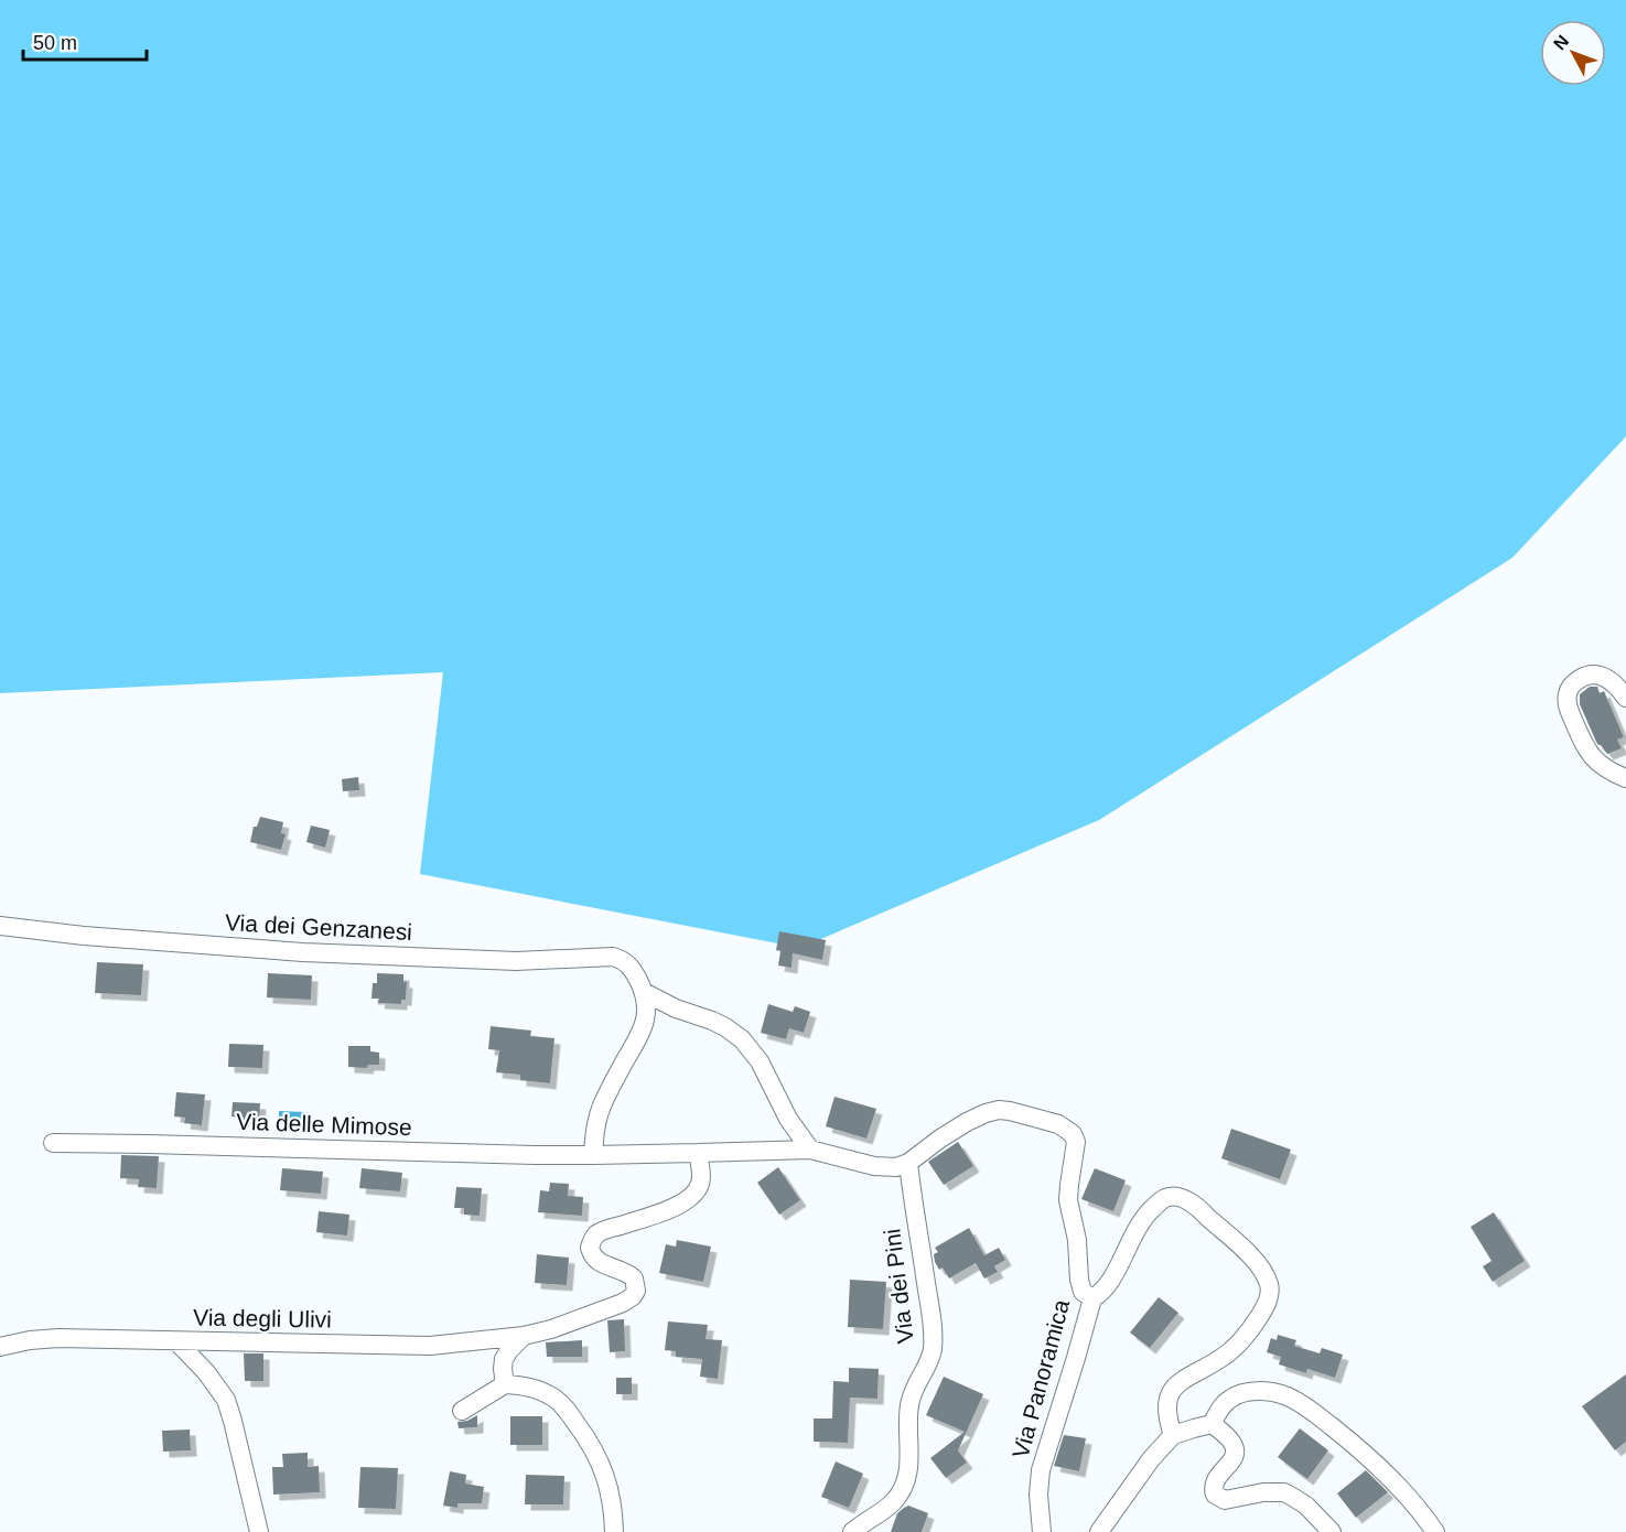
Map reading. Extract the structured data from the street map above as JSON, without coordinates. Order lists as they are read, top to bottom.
{
  "streets": {
    "street": [
      "Via dei Genzanesi",
      "Via delle Mimose",
      "Via dei Pini",
      "Via degli Ulivi",
      "Via Panoramica"
    ]
  },
  "crossings": [
    ["Via delle Mimose", "Via degli Ulivi"],
    ["Via dei Pini", "Via Panoramica"]
  ],
  "scale_bar": "50 m",
  "north": "top left"
}
